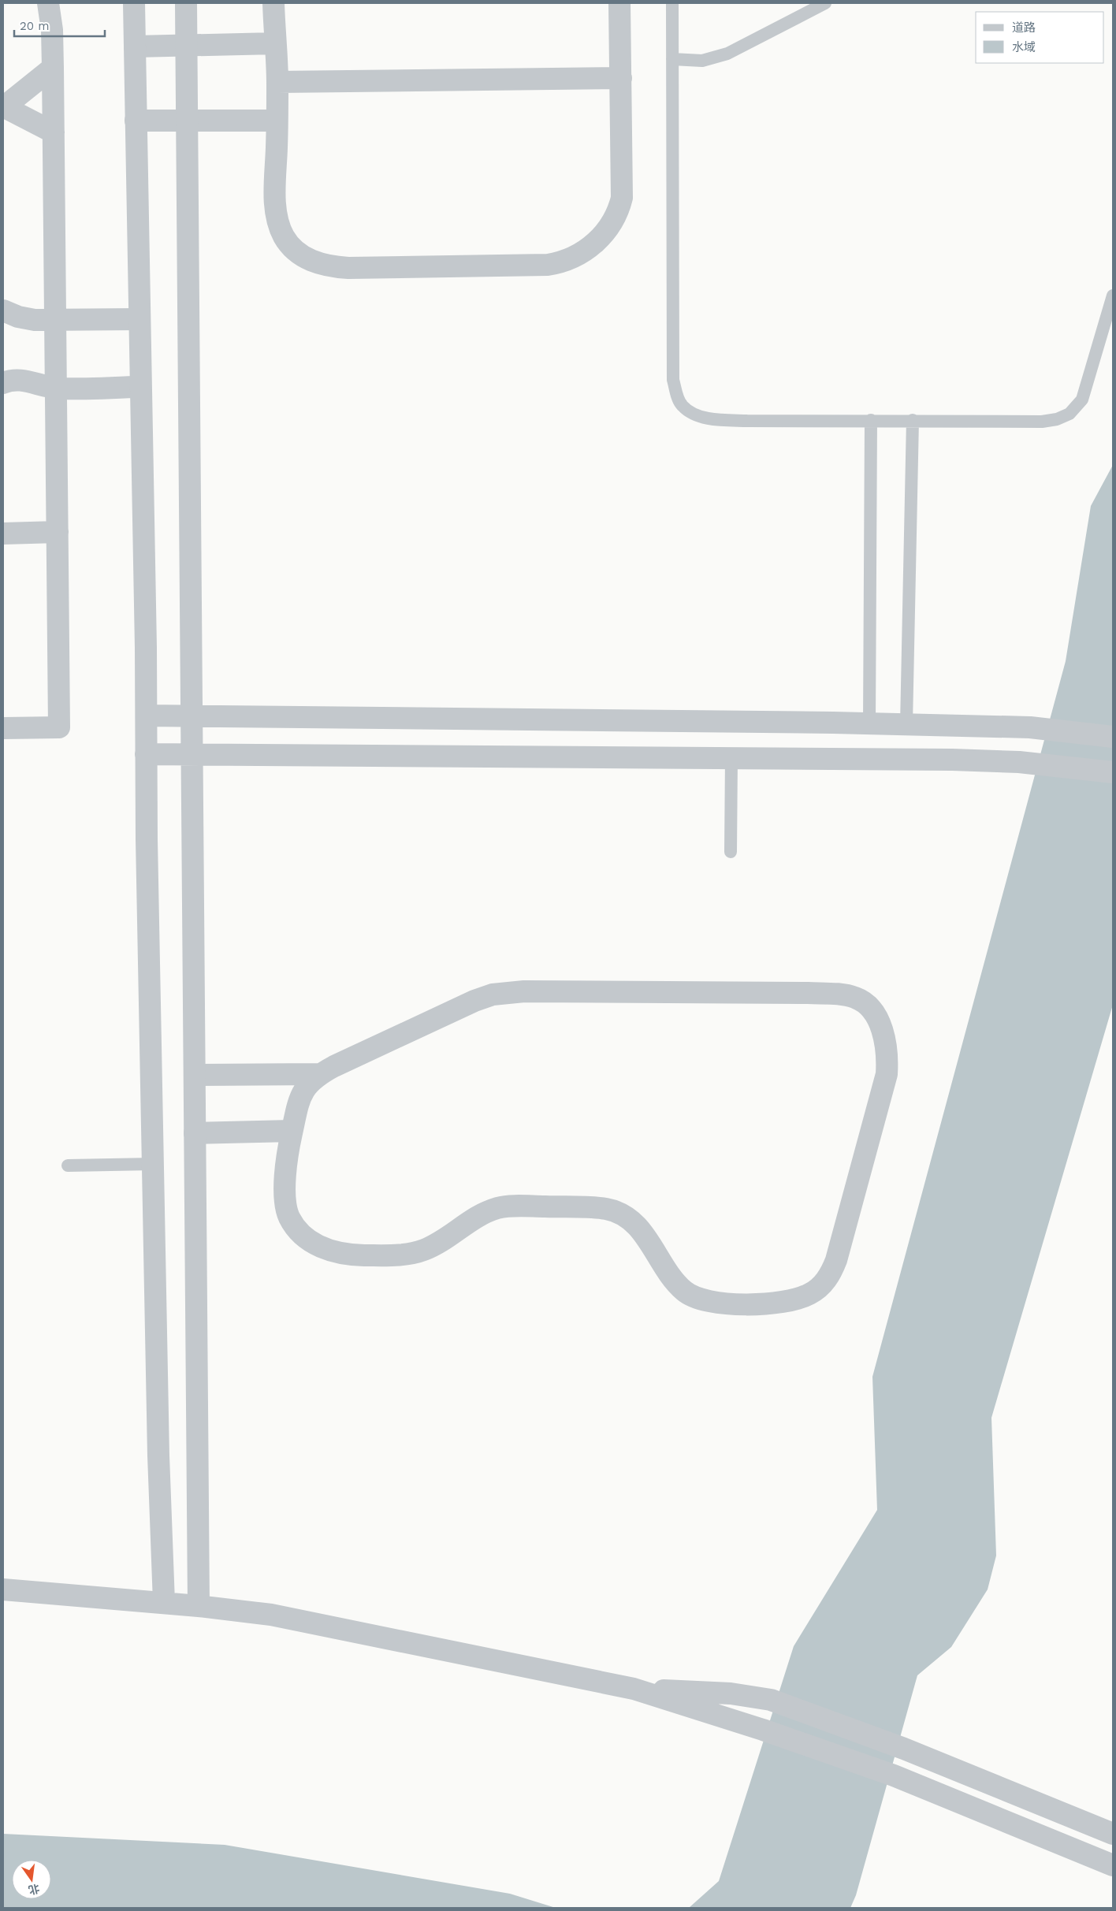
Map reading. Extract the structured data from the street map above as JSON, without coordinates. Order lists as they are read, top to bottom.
{
  "legend": ["道路", "水域"],
  "scale_bar": "20 m",
  "north": "bottom"
}
